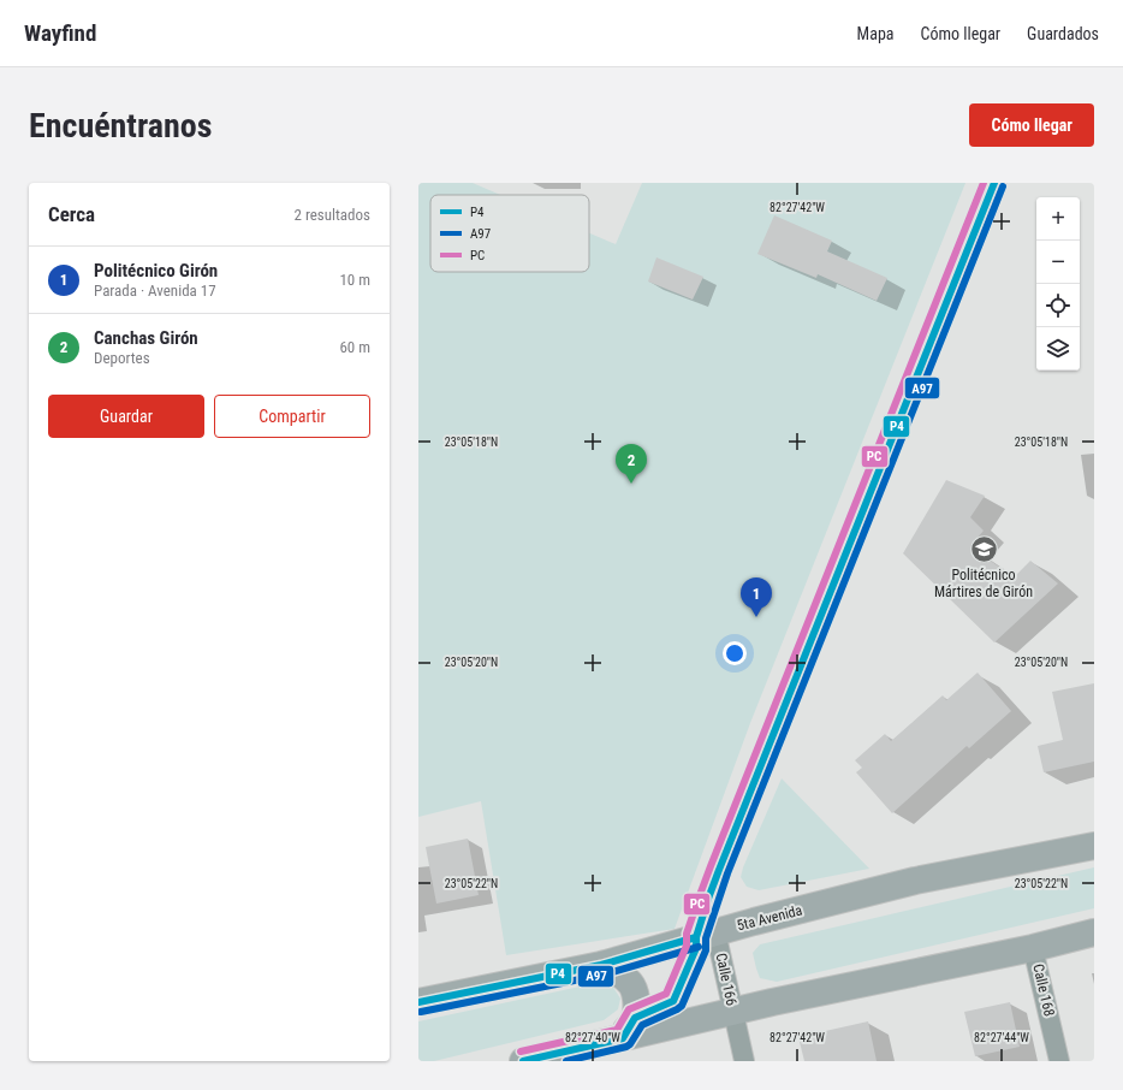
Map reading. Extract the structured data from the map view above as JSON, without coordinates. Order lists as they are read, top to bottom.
{
  "streets": {
    "highway": ["5ta Avenida"],
    "street": ["Calle 166", "Calle 168"]
  },
  "crossings": [
    ["5ta Avenida", "Calle 166"]
  ],
  "places": {
    "school or university": ["Politécnico Mártires de Girón"]
  },
  "lines": ["transit line P4", "transit line PC", "transit line A97"],
  "legend": ["P4", "A97", "PC"],
  "page": {
    "header": "Wayfind",
    "nav": ["Mapa", "Cómo llegar", "Guardados"],
    "buttons": [
      "Cómo llegar",
      ["Guardar", "Compartir"]
    ],
    "title": "Encuéntranos",
    "heading": ["Cerca", "2 resultados"],
    "map_buttons": ["+", "−"],
    "list": [
      {
        "mark": "1",
        "name": "Politécnico Girón",
        "note": "Parada · Avenida 17",
        "value": "10 m"
      },
      {
        "mark": "2",
        "name": "Canchas Girón",
        "note": "Deportes",
        "value": "60 m"
      }
    ],
    "pins": ["2", "1"]
  },
  "coordinates": [
    "82°27'42\"W",
    "23°05'18\"N",
    "23°05'20\"N",
    "23°05'22\"N",
    "82°27'40\"W",
    "82°27'44\"W"
  ]
}
